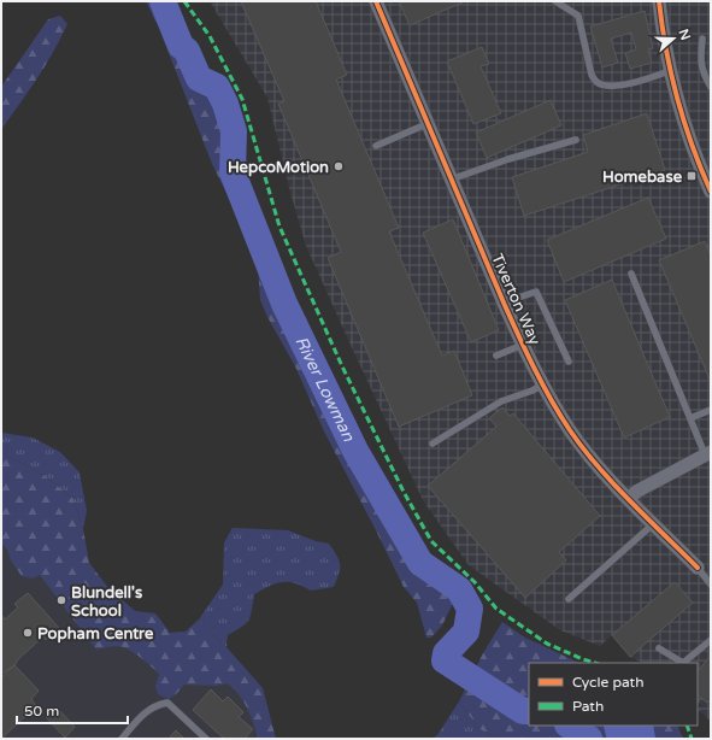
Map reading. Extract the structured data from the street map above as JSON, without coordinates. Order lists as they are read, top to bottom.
{
  "streets": {
    "street": ["Tiverton Way"]
  },
  "water": ["River Lowman"],
  "places": {
    "other": ["HepcoMotion", "Blundell's School", "Popham Centre"],
    "transit": ["Homebase"]
  },
  "legend": ["Cycle path", "Path"],
  "scale_bar": "50 m",
  "north": "right"
}
